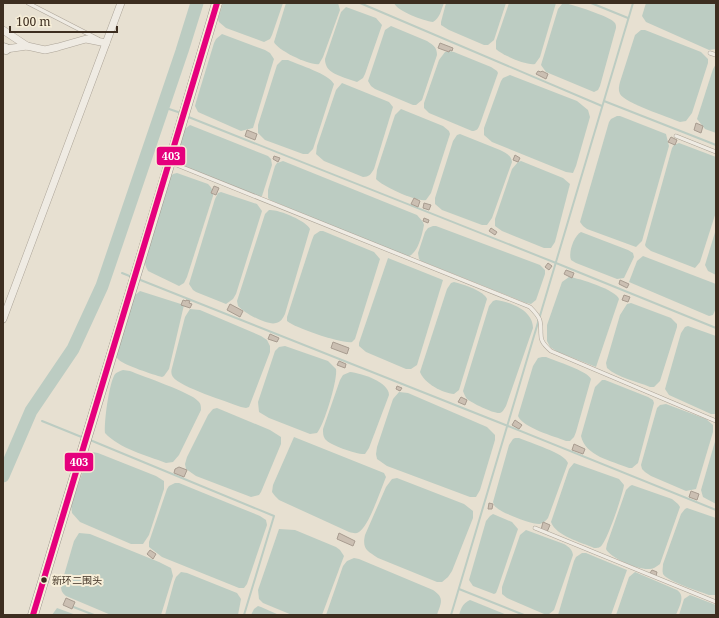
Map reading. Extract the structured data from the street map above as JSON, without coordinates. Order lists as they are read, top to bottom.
{
  "places": ["新环二围头"],
  "lines": ["transit line 403"],
  "scale_bar": "100 m"
}
